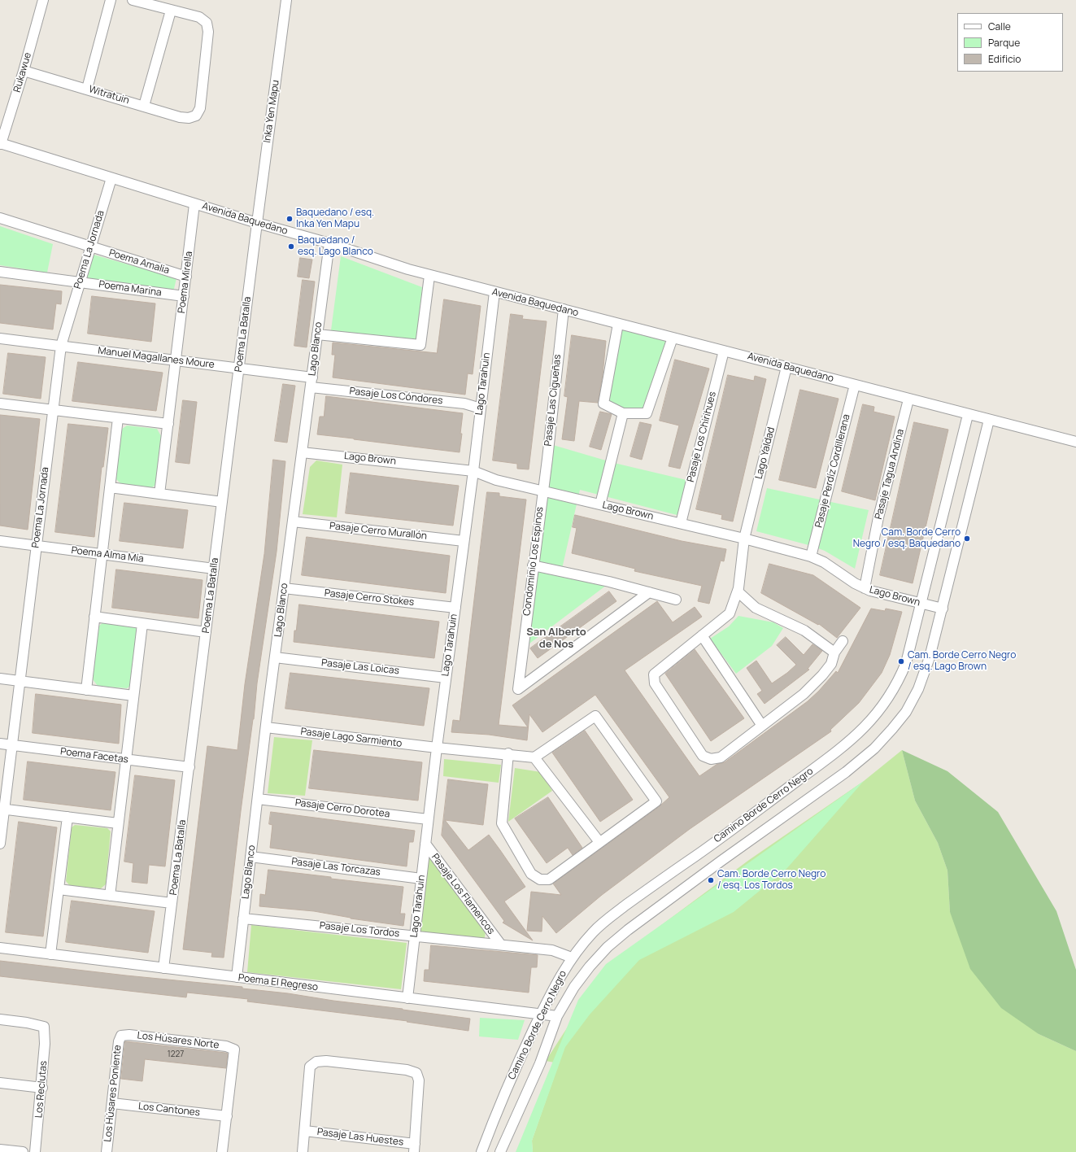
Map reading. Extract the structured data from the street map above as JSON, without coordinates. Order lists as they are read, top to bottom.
{
  "streets": {
    "street": [
      "Rukawue",
      "Witratuin",
      "Inka Yen Mapu",
      "Avenida Baquedano",
      "Poema La Jornada",
      "Poema Amalia",
      "Poema Mirella",
      "Poema Marina",
      "Poema La Batalla",
      "Lago Blanco",
      "Manuel Magallanes Moure",
      "Lago Tarahuin",
      "Pasaje Los Cóndores",
      "Pasaje Las Cigueñas",
      "Pasaje Los Chirihues",
      "Lago Yaldad",
      "Lago Brown",
      "Pasaje Perdíz Cordillerana",
      "Pasaje Tagua Andina",
      "Pasaje Cerro Murallón",
      "Poema Alma Mía",
      "Condominio Los Espinos",
      "Pasaje Cerro Stokes",
      "Pasaje Las Loicas",
      "Pasaje Lago Sarmiento",
      "Poema Facetas",
      "Camino Borde Cerro Negro",
      "Pasaje Cerro Dorotea",
      "Pasaje Las Torcazas",
      "Pasaje Los Flamencos",
      "Pasaje Los Tordos",
      "Poema El Regreso",
      "Los Húsares Norte",
      "Los Reclutas",
      "Los Húsares Poniente",
      "Los Cantones",
      "Pasaje Las Huestes"
    ]
  },
  "crossings": [
    ["Rukawue", "Witratuin"],
    ["Rukawue", "Avenida Baquedano"],
    ["Inka Yen Mapu", "Avenida Baquedano"],
    ["Inka Yen Mapu", "Poema La Batalla"],
    ["Avenida Baquedano", "Poema La Jornada"],
    ["Avenida Baquedano", "Poema Mirella"],
    ["Avenida Baquedano", "Poema La Batalla"],
    ["Avenida Baquedano", "Lago Blanco"],
    ["Avenida Baquedano", "Lago Tarahuin"],
    ["Avenida Baquedano", "Pasaje Las Cigueñas"],
    ["Avenida Baquedano", "Pasaje Los Chirihues"],
    ["Avenida Baquedano", "Lago Yaldad"],
    ["Avenida Baquedano", "Pasaje Perdíz Cordillerana"],
    ["Avenida Baquedano", "Pasaje Tagua Andina"],
    ["Avenida Baquedano", "Camino Borde Cerro Negro"],
    ["Poema La Jornada", "Poema Amalia"],
    ["Poema La Jornada", "Poema Marina"],
    ["Poema La Jornada", "Manuel Magallanes Moure"],
    ["Poema La Jornada", "Poema Alma Mía"],
    ["Poema La Jornada", "Poema Facetas"],
    ["Poema Amalia", "Poema Mirella"],
    ["Poema Mirella", "Poema Marina"],
    ["Poema Mirella", "Manuel Magallanes Moure"],
    ["Poema La Batalla", "Manuel Magallanes Moure"],
    ["Poema La Batalla", "Poema Alma Mía"],
    ["Poema La Batalla", "Poema Facetas"],
    ["Poema La Batalla", "Poema El Regreso"],
    ["Lago Blanco", "Manuel Magallanes Moure"],
    ["Lago Blanco", "Pasaje Los Cóndores"],
    ["Lago Blanco", "Lago Brown"],
    ["Lago Blanco", "Pasaje Cerro Murallón"],
    ["Lago Blanco", "Pasaje Cerro Stokes"],
    ["Lago Blanco", "Pasaje Las Loicas"],
    ["Lago Blanco", "Pasaje Lago Sarmiento"],
    ["Lago Blanco", "Pasaje Cerro Dorotea"],
    ["Lago Blanco", "Pasaje Las Torcazas"],
    ["Lago Blanco", "Pasaje Los Tordos"],
    ["Lago Blanco", "Poema El Regreso"],
    ["Manuel Magallanes Moure", "Pasaje Los Cóndores"],
    ["Lago Tarahuin", "Pasaje Los Cóndores"],
    ["Lago Tarahuin", "Lago Brown"],
    ["Lago Tarahuin", "Pasaje Cerro Murallón"],
    ["Lago Tarahuin", "Pasaje Cerro Stokes"],
    ["Lago Tarahuin", "Pasaje Las Loicas"],
    ["Lago Tarahuin", "Pasaje Lago Sarmiento"],
    ["Lago Tarahuin", "Pasaje Cerro Dorotea"],
    ["Lago Tarahuin", "Pasaje Las Torcazas"],
    ["Lago Tarahuin", "Pasaje Los Flamencos"],
    ["Lago Tarahuin", "Pasaje Los Tordos"],
    ["Lago Tarahuin", "Poema El Regreso"],
    ["Pasaje Las Cigueñas", "Lago Brown"],
    ["Pasaje Las Cigueñas", "Condominio Los Espinos"],
    ["Pasaje Los Chirihues", "Lago Brown"],
    ["Lago Yaldad", "Lago Brown"],
    ["Lago Brown", "Pasaje Perdíz Cordillerana"],
    ["Lago Brown", "Pasaje Tagua Andina"],
    ["Lago Brown", "Condominio Los Espinos"],
    ["Lago Brown", "Camino Borde Cerro Negro"],
    ["Camino Borde Cerro Negro", "Pasaje Los Tordos"],
    ["Camino Borde Cerro Negro", "Poema El Regreso"],
    ["Pasaje Los Flamencos", "Pasaje Los Tordos"],
    ["Los Húsares Norte", "Los Húsares Poniente"],
    ["Los Húsares Norte", "Los Cantones"],
    ["Los Húsares Poniente", "Los Cantones"]
  ],
  "districts": ["San Alberto de Nos"],
  "places": [
    "Baquedano / esq. Inka Yen Mapu",
    "Baquedano / esq. Lago Blanco",
    "Cam. Borde Cerro Negro / esq. Baquedano",
    "Cam. Borde Cerro Negro / esq. Lago Brown",
    "Cam. Borde Cerro Negro / esq. Los Tordos"
  ],
  "house_numbers": ["1227"],
  "legend": ["Calle", "Parque", "Edificio"]
}
